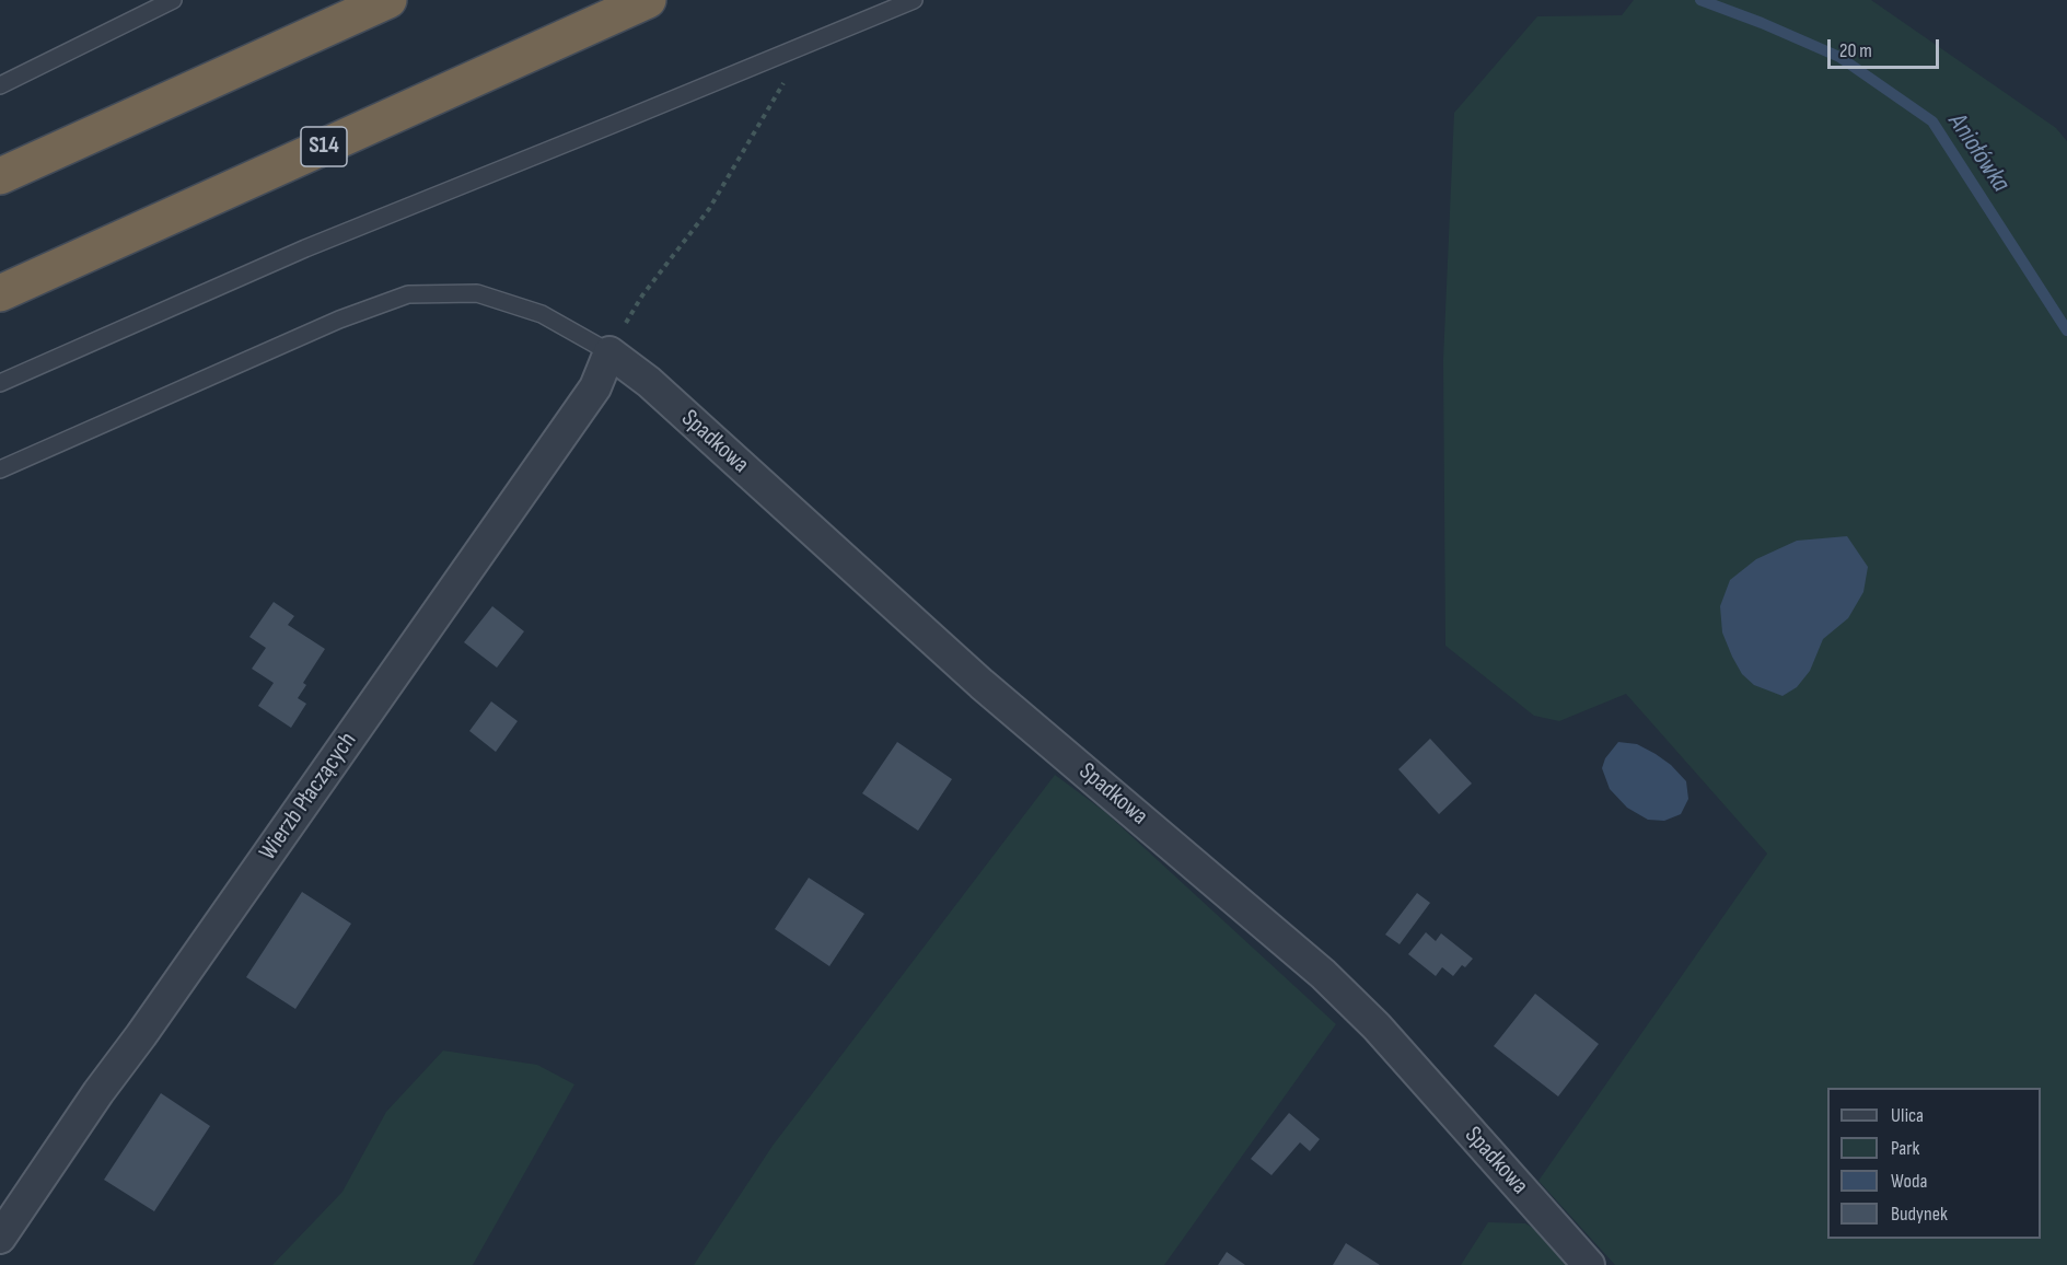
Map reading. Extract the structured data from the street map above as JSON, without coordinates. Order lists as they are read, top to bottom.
{
  "streets": {
    "highway": ["S14"],
    "street": ["Spadkowa", "Wierzb Płaczących"]
  },
  "crossings": [
    ["Spadkowa", "Wierzb Płaczących"]
  ],
  "water": ["Aniołówka"],
  "legend": [
    "Ulica",
    "Park",
    "Woda",
    "Budynek"
  ],
  "scale_bar": "20 m"
}
